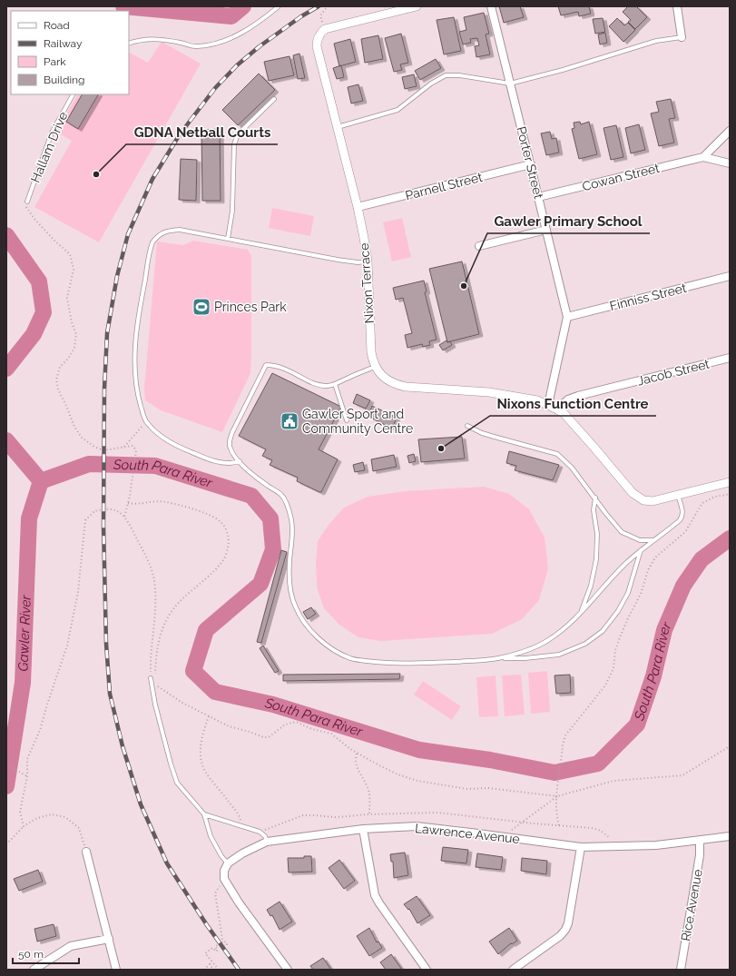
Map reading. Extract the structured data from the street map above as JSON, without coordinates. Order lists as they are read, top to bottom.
{
  "streets": {
    "street": [
      "Porter Street",
      "Cowan Street",
      "Parnell Street",
      "Nixon Terrace",
      "Finniss Street",
      "Jacob Street",
      "Lawrence Avenue",
      "Rice Avenue"
    ],
    "lane": ["Hallam Drive"]
  },
  "crossings": [
    ["Porter Street", "Cowan Street"],
    ["Porter Street", "Parnell Street"],
    ["Porter Street", "Finniss Street"],
    ["Parnell Street", "Nixon Terrace"],
    ["Lawrence Avenue", "Rice Avenue"]
  ],
  "water": ["South Para River", "Gawler River"],
  "places": {
    "other": ["GDNA Netball Courts", "Gawler Primary School", "Nixons Function Centre"],
    "sports": ["Princes Park"],
    "public building": ["Gawler Sport and Community Centre"]
  },
  "legend": [
    "Road",
    "Railway",
    "Park",
    "Building"
  ],
  "scale_bar": "50 m"
}
